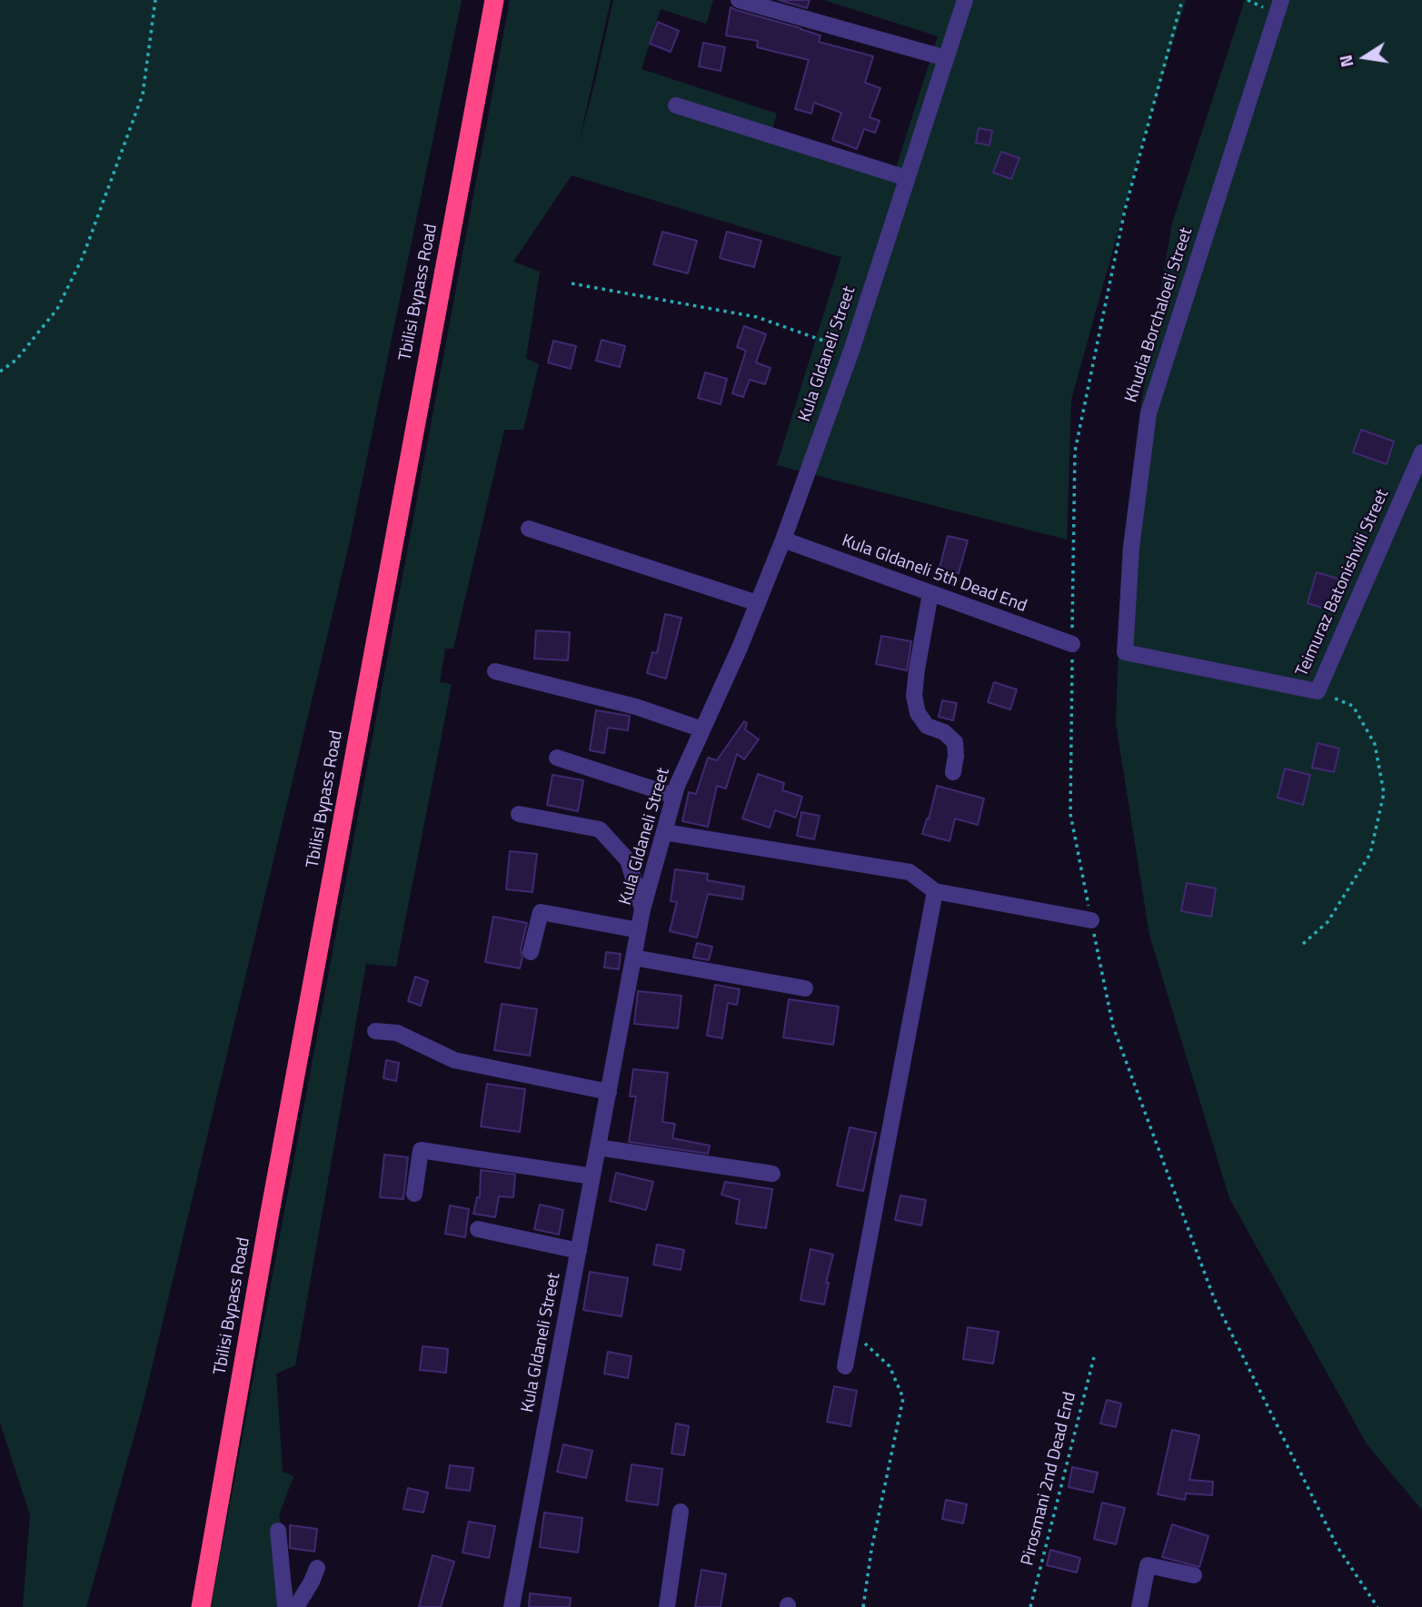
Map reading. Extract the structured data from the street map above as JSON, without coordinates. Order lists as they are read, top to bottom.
{
  "streets": {
    "highway": ["Tbilisi Bypass Road"],
    "street": [
      "Khudia Borchaloeli Street",
      "Kula Gldaneli Street",
      "Kula Gldaneli 5th Dead End",
      "Teimuraz Batonishvili Street"
    ],
    "path": ["Pirosmani 2nd Dead End"]
  },
  "crossings": [
    ["Khudia Borchaloeli Street", "Teimuraz Batonishvili Street"],
    ["Kula Gldaneli Street", "Kula Gldaneli 5th Dead End"]
  ],
  "north": "left"
}
